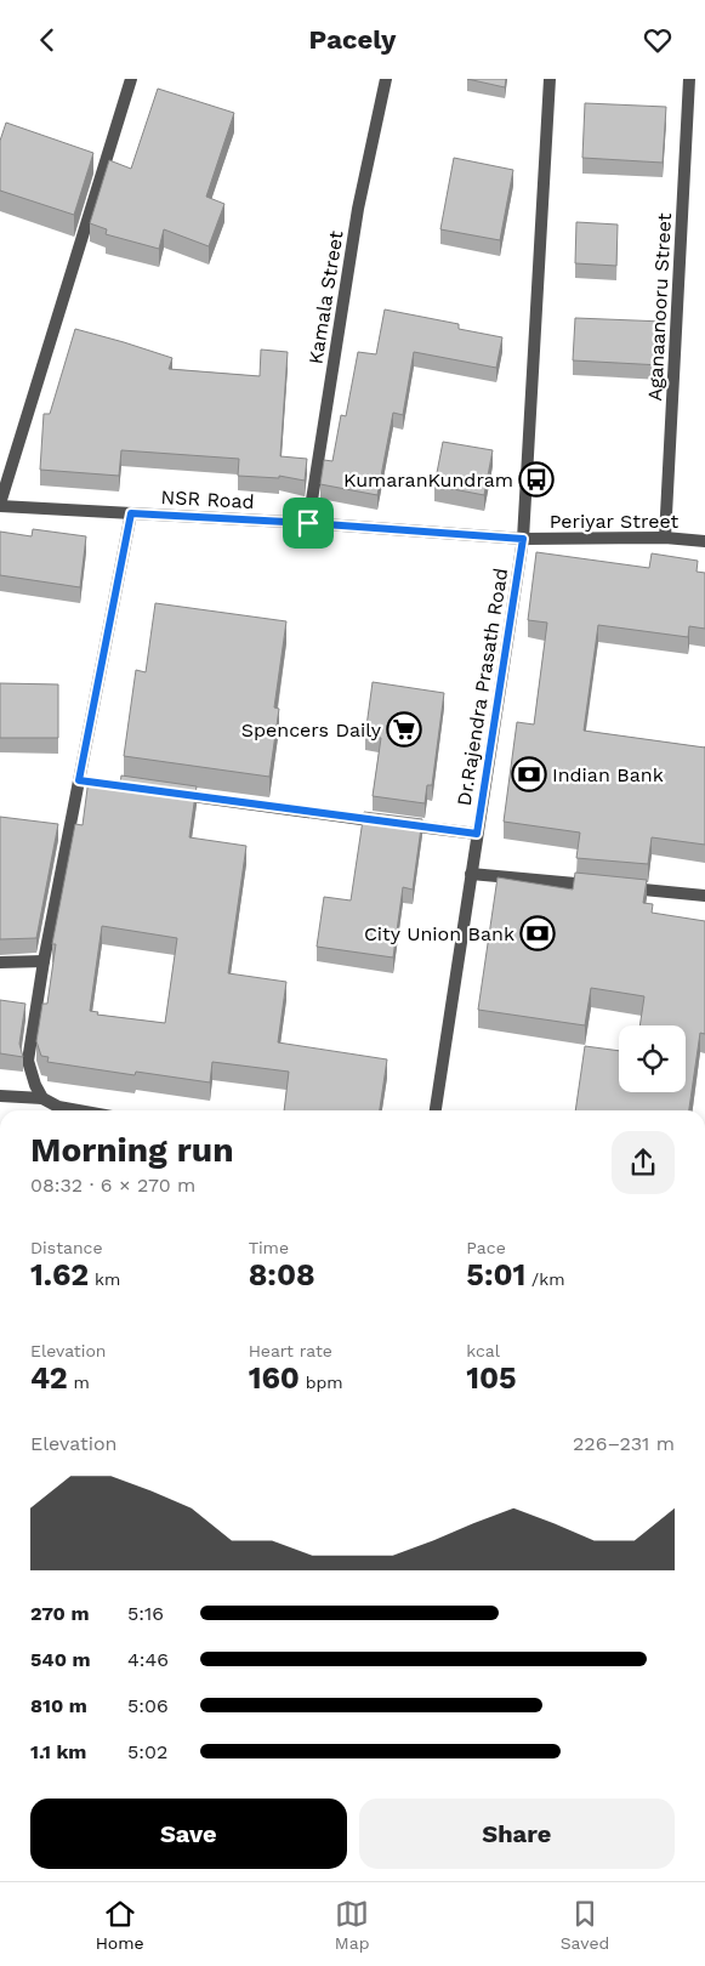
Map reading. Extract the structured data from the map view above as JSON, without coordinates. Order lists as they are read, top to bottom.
{
  "streets": {
    "street": [
      "Kamala Street",
      "Aganaanooru Street",
      "NSR Road",
      "Periyar Street",
      "Dr.Rajendra Prasath Road"
    ]
  },
  "crossings": [
    ["Kamala Street", "NSR Road"],
    ["Aganaanooru Street", "Periyar Street"],
    ["NSR Road", "Periyar Street"],
    ["NSR Road", "Dr.Rajendra Prasath Road"],
    ["Periyar Street", "Dr.Rajendra Prasath Road"]
  ],
  "places": {
    "bus stop": ["KumaranKundram"],
    "supermarket": ["Spencers Daily"],
    "bank": ["Indian Bank", "City Union Bank"]
  },
  "page": {
    "header": "Pacely",
    "heading": ["Morning run", "08:32 · 6 × 270 m"],
    "stats": [
      ["Distance", "1.62 km"],
      ["Time", "8:08"],
      ["Pace", "5:01 /km"],
      ["Elevation", "42 m"],
      ["Heart rate", "160 bpm"],
      ["kcal", "105"]
    ],
    "chart": ["Elevation", "226–231 m"],
    "list": [
      {
        "name": "270 m",
        "note": "5:16"
      },
      {
        "name": "540 m",
        "note": "4:46"
      },
      {
        "name": "810 m",
        "note": "5:06"
      },
      {
        "name": "1.1 km",
        "note": "5:02"
      }
    ],
    "buttons": ["Save", "Share"],
    "tabs": ["Home", "Map", "Saved"]
  }
}
